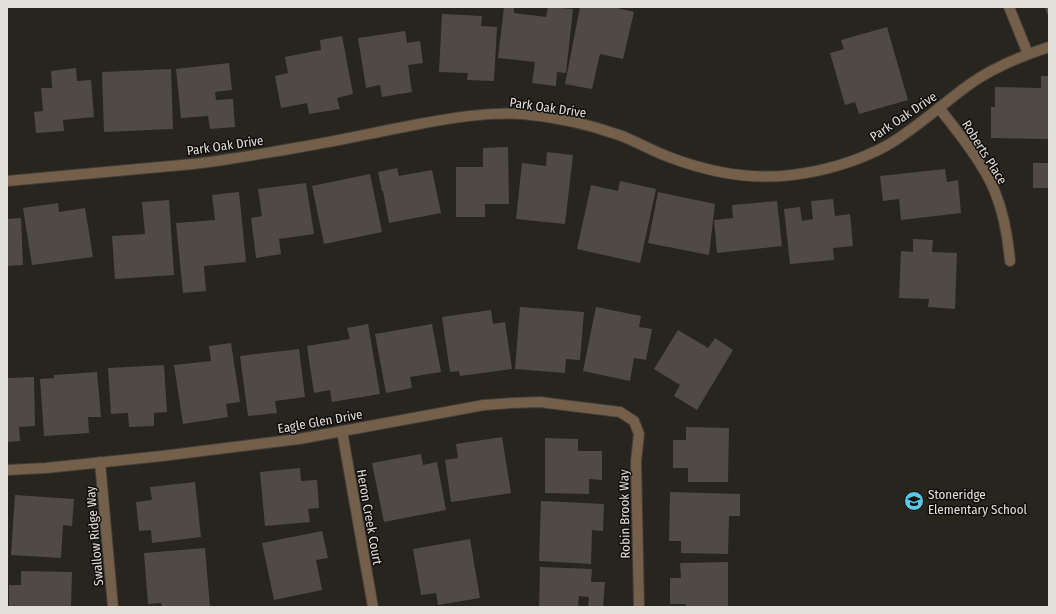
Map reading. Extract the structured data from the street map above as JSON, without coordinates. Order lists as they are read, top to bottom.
{
  "streets": {
    "street": [
      "Park Oak Drive",
      "Roberts Place",
      "Eagle Glen Drive",
      "Robin Brook Way",
      "Heron Creek Court",
      "Swallow Ridge Way"
    ]
  },
  "crossings": [
    ["Park Oak Drive", "Roberts Place"],
    ["Eagle Glen Drive", "Robin Brook Way"],
    ["Eagle Glen Drive", "Heron Creek Court"],
    ["Eagle Glen Drive", "Swallow Ridge Way"]
  ],
  "places": {
    "school or university": ["Stoneridge Elementary School"]
  }
}
